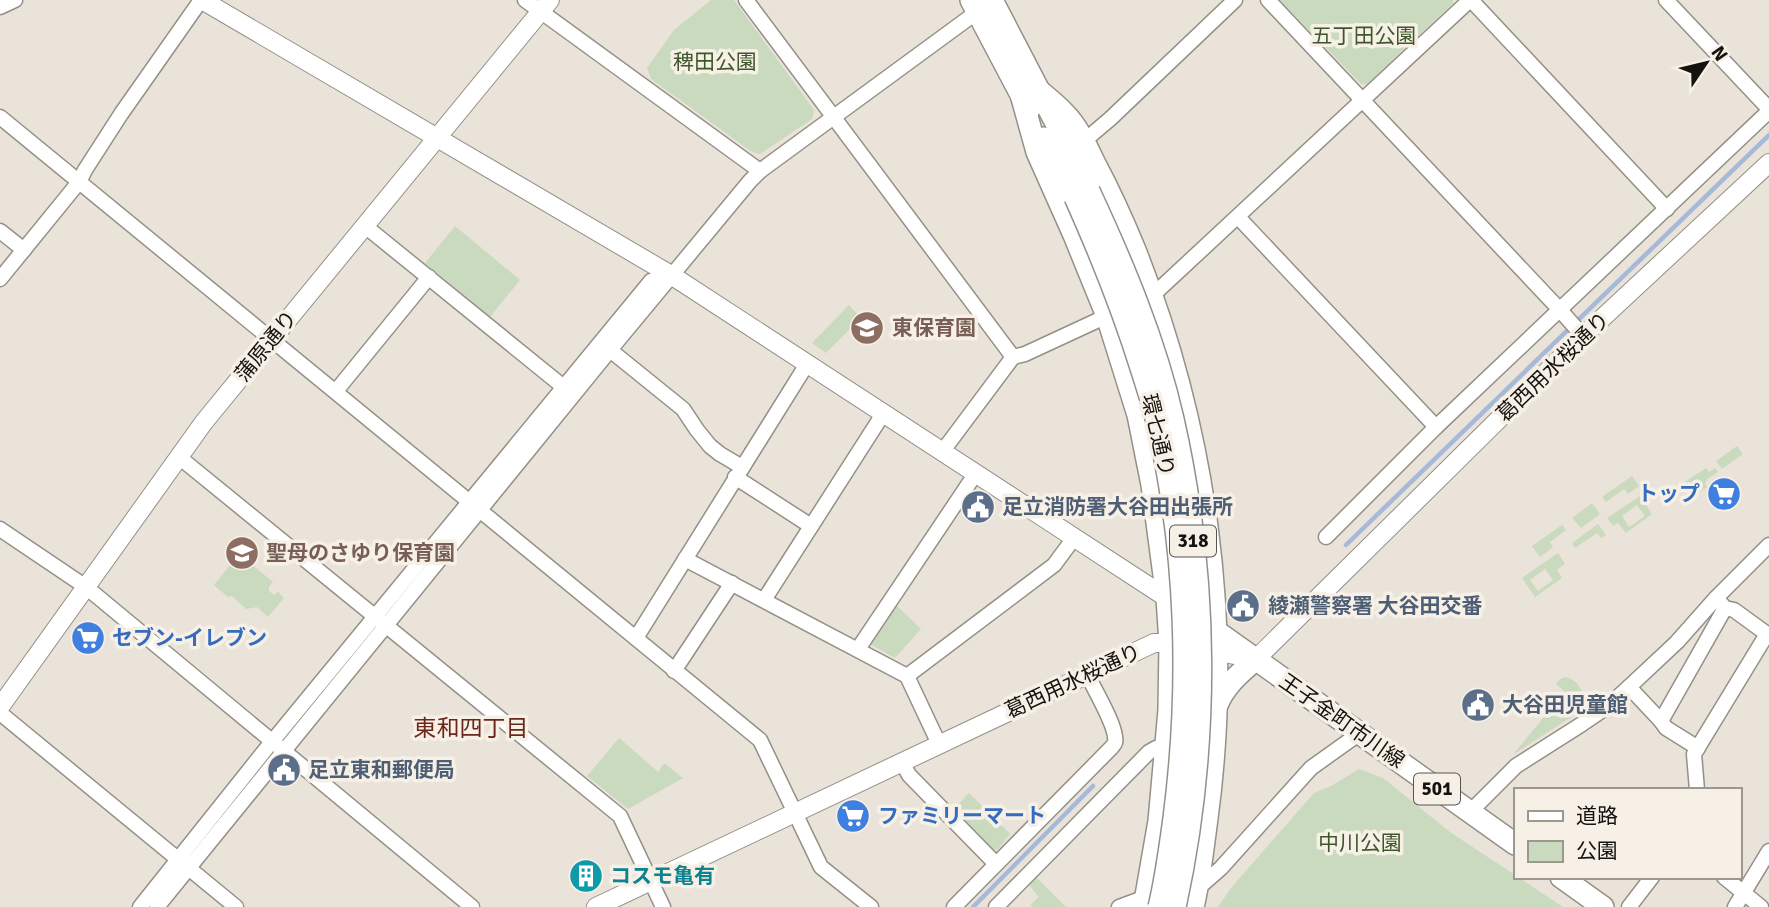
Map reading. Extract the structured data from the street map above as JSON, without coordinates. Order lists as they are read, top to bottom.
{
  "streets": {
    "main road": [
      "環七通り",
      "318",
      "王子金町市川線",
      "501"
    ],
    "street": ["蒲原通り", "葛西用水桜通り"]
  },
  "crossings": [
    ["葛西用水桜通り", "318"],
    ["葛西用水桜通り", "王子金町市川線"],
    ["環七通り", "318"],
    ["318", "王子金町市川線"]
  ],
  "districts": ["東和四丁目"],
  "parks": ["五丁田公園", "稗田公園", "中川公園"],
  "places": {
    "school or university": ["東保育園", "聖母のさゆり保育園"],
    "supermarket": ["トップ", "セブン-イレブン", "ファミリーマート"],
    "public building": [
      "足立消防署大谷田出張所",
      "綾瀬警察署 大谷田交番",
      "大谷田児童館",
      "足立東和郵便局"
    ],
    "building": ["コスモ亀有"]
  },
  "legend": ["道路", "公園"],
  "north": "top right"
}
